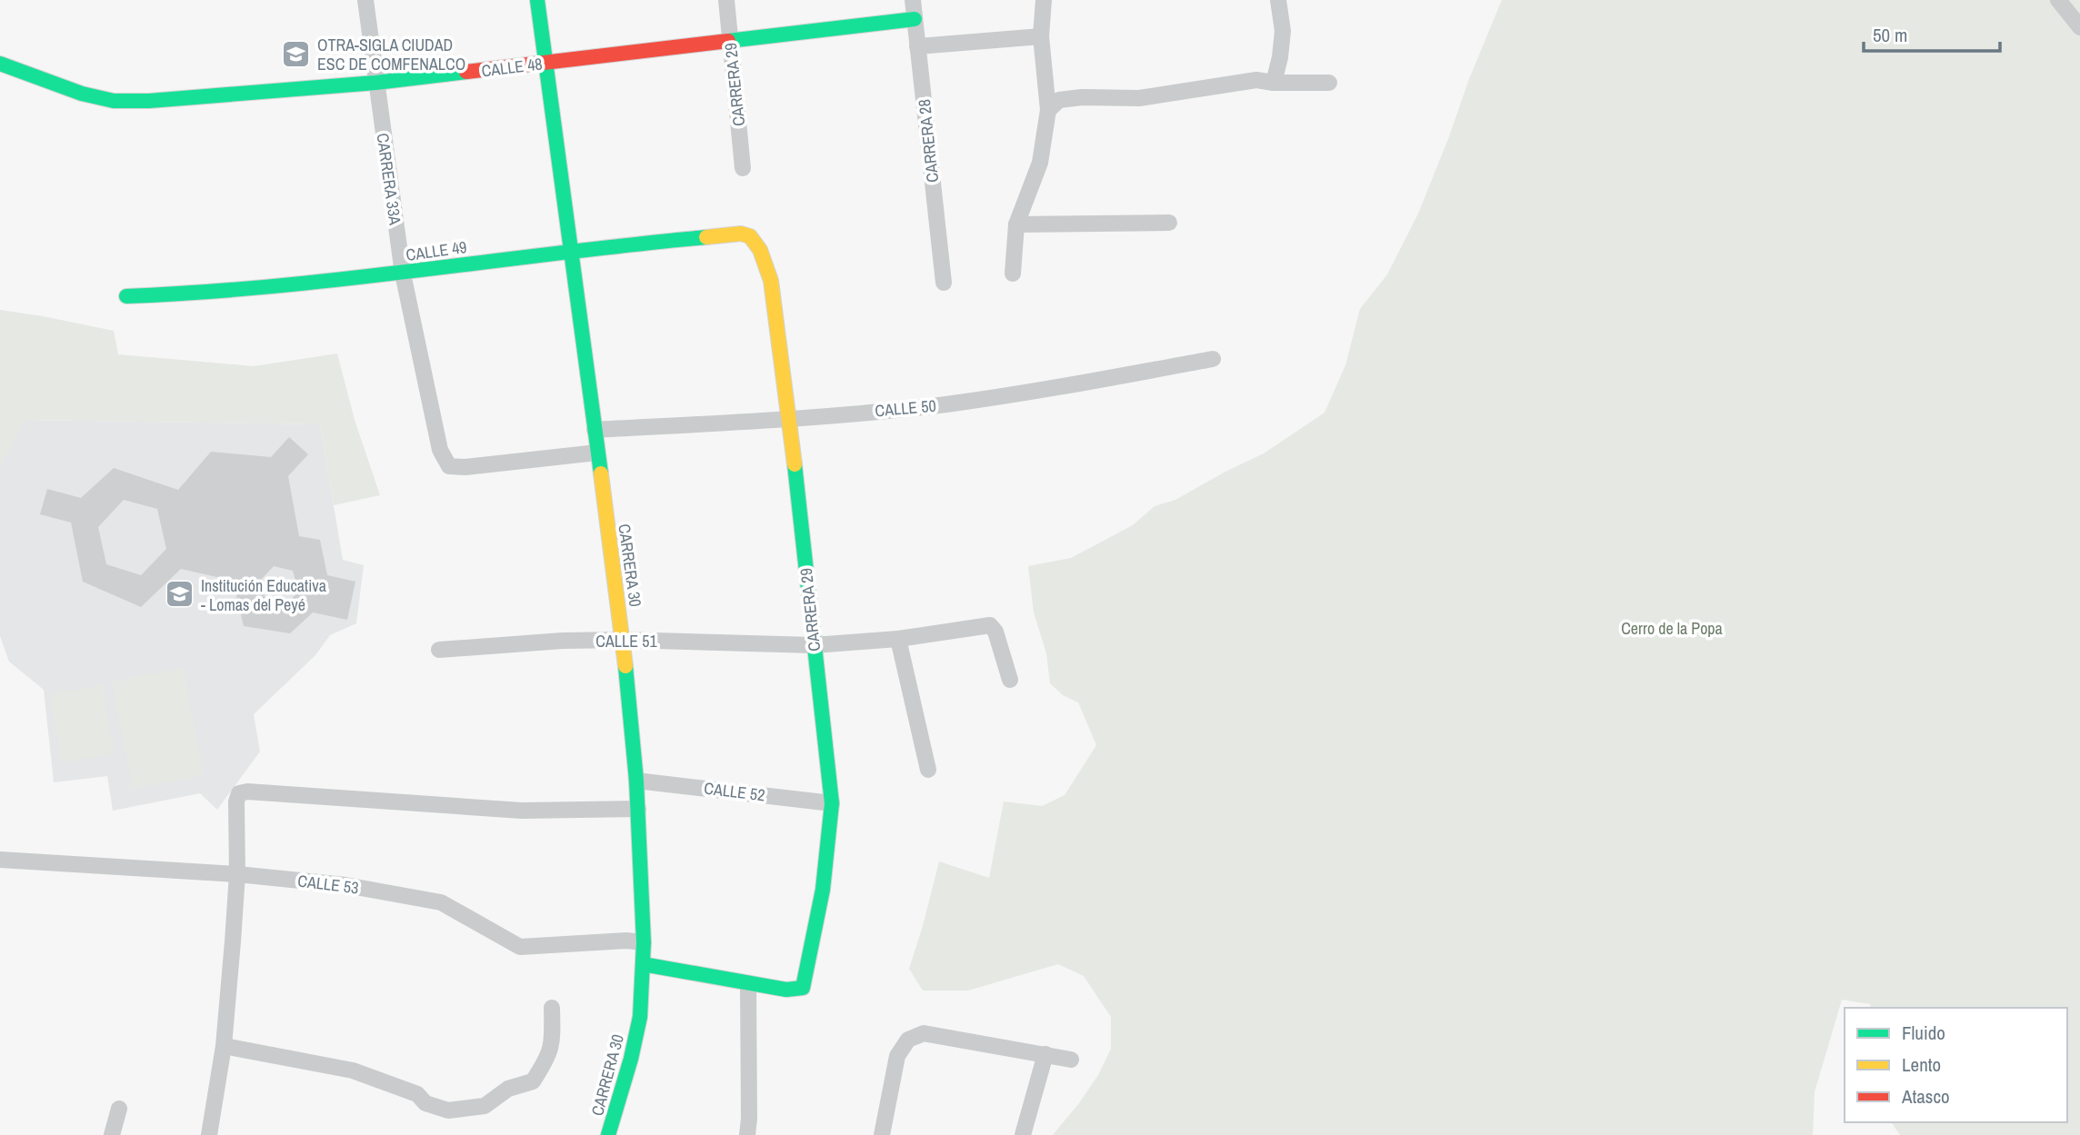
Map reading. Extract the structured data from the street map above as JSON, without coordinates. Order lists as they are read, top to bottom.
{
  "streets": {
    "street": [
      "CALLE 48",
      "CARRERA 29",
      "CARRERA 28",
      "CARRERA 33A",
      "CALLE 49",
      "CALLE 50",
      "CARRERA 30",
      "CALLE 51",
      "CALLE 52",
      "CALLE 53"
    ]
  },
  "crossings": [
    ["CALLE 48", "CARRERA 29"],
    ["CALLE 48", "CARRERA 28"],
    ["CALLE 48", "CARRERA 33A"],
    ["CALLE 48", "CARRERA 30"],
    ["CARRERA 29", "CALLE 49"],
    ["CARRERA 29", "CALLE 50"],
    ["CARRERA 29", "CALLE 51"],
    ["CARRERA 29", "CALLE 52"],
    ["CARRERA 33A", "CALLE 49"],
    ["CARRERA 33A", "CARRERA 30"],
    ["CALLE 49", "CARRERA 30"],
    ["CALLE 50", "CARRERA 30"],
    ["CARRERA 30", "CALLE 51"],
    ["CARRERA 30", "CALLE 52"],
    ["CARRERA 30", "CALLE 53"]
  ],
  "parks": ["Cerro de la Popa"],
  "places": {
    "school or university": ["OTRA-SIGLA CIUDAD ESC DE COMFENALCO", "Institución Educativa - Lomas del Peyé"]
  },
  "legend": ["Fluido", "Lento", "Atasco"],
  "scale_bar": "50 m"
}
